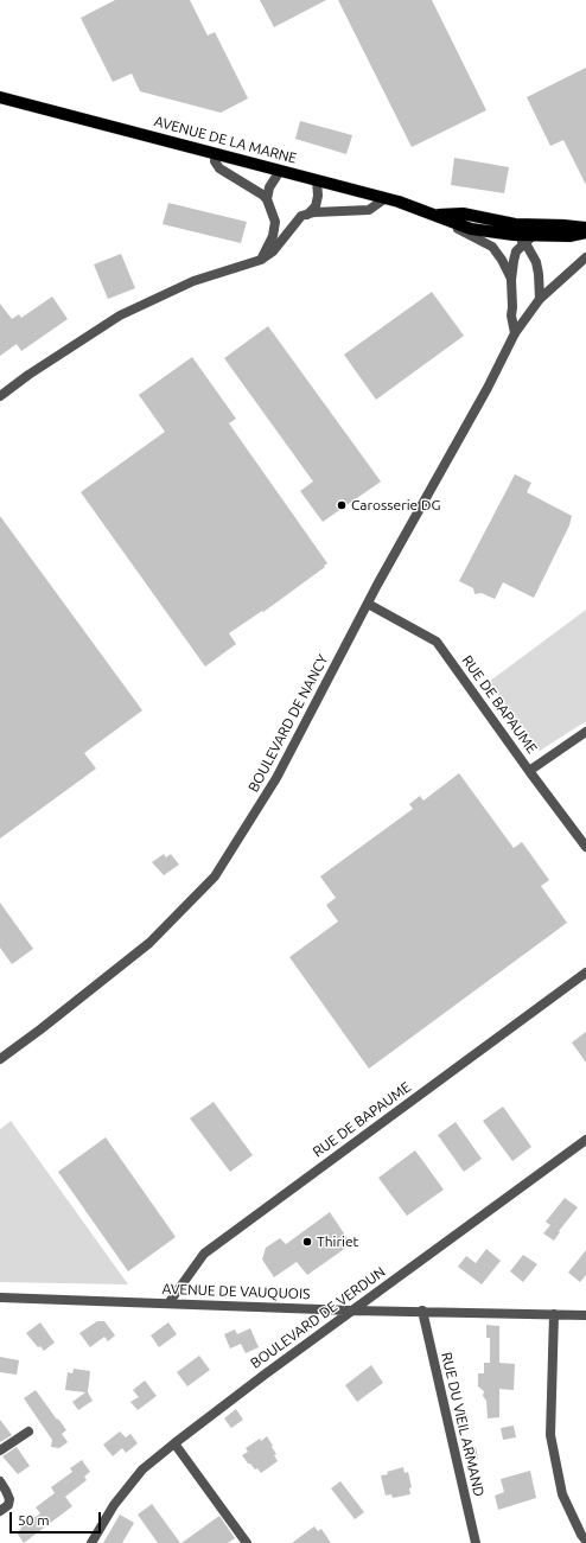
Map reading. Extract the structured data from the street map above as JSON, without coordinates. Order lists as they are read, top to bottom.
{
  "streets": {
    "main road": ["AVENUE DE LA MARNE"],
    "street": [
      "RUE DE BAPAUME",
      "BOULEVARD DE NANCY",
      "AVENUE DE VAUQUOIS",
      "BOULEVARD DE VERDUN",
      "RUE DU VIEIL ARMAND"
    ]
  },
  "crossings": [
    ["RUE DE BAPAUME", "BOULEVARD DE NANCY"],
    ["RUE DE BAPAUME", "AVENUE DE VAUQUOIS"],
    ["AVENUE DE VAUQUOIS", "BOULEVARD DE VERDUN"],
    ["AVENUE DE VAUQUOIS", "RUE DU VIEIL ARMAND"]
  ],
  "places": ["Carosserie DG", "Thiriet"],
  "scale_bar": "50 m"
}
